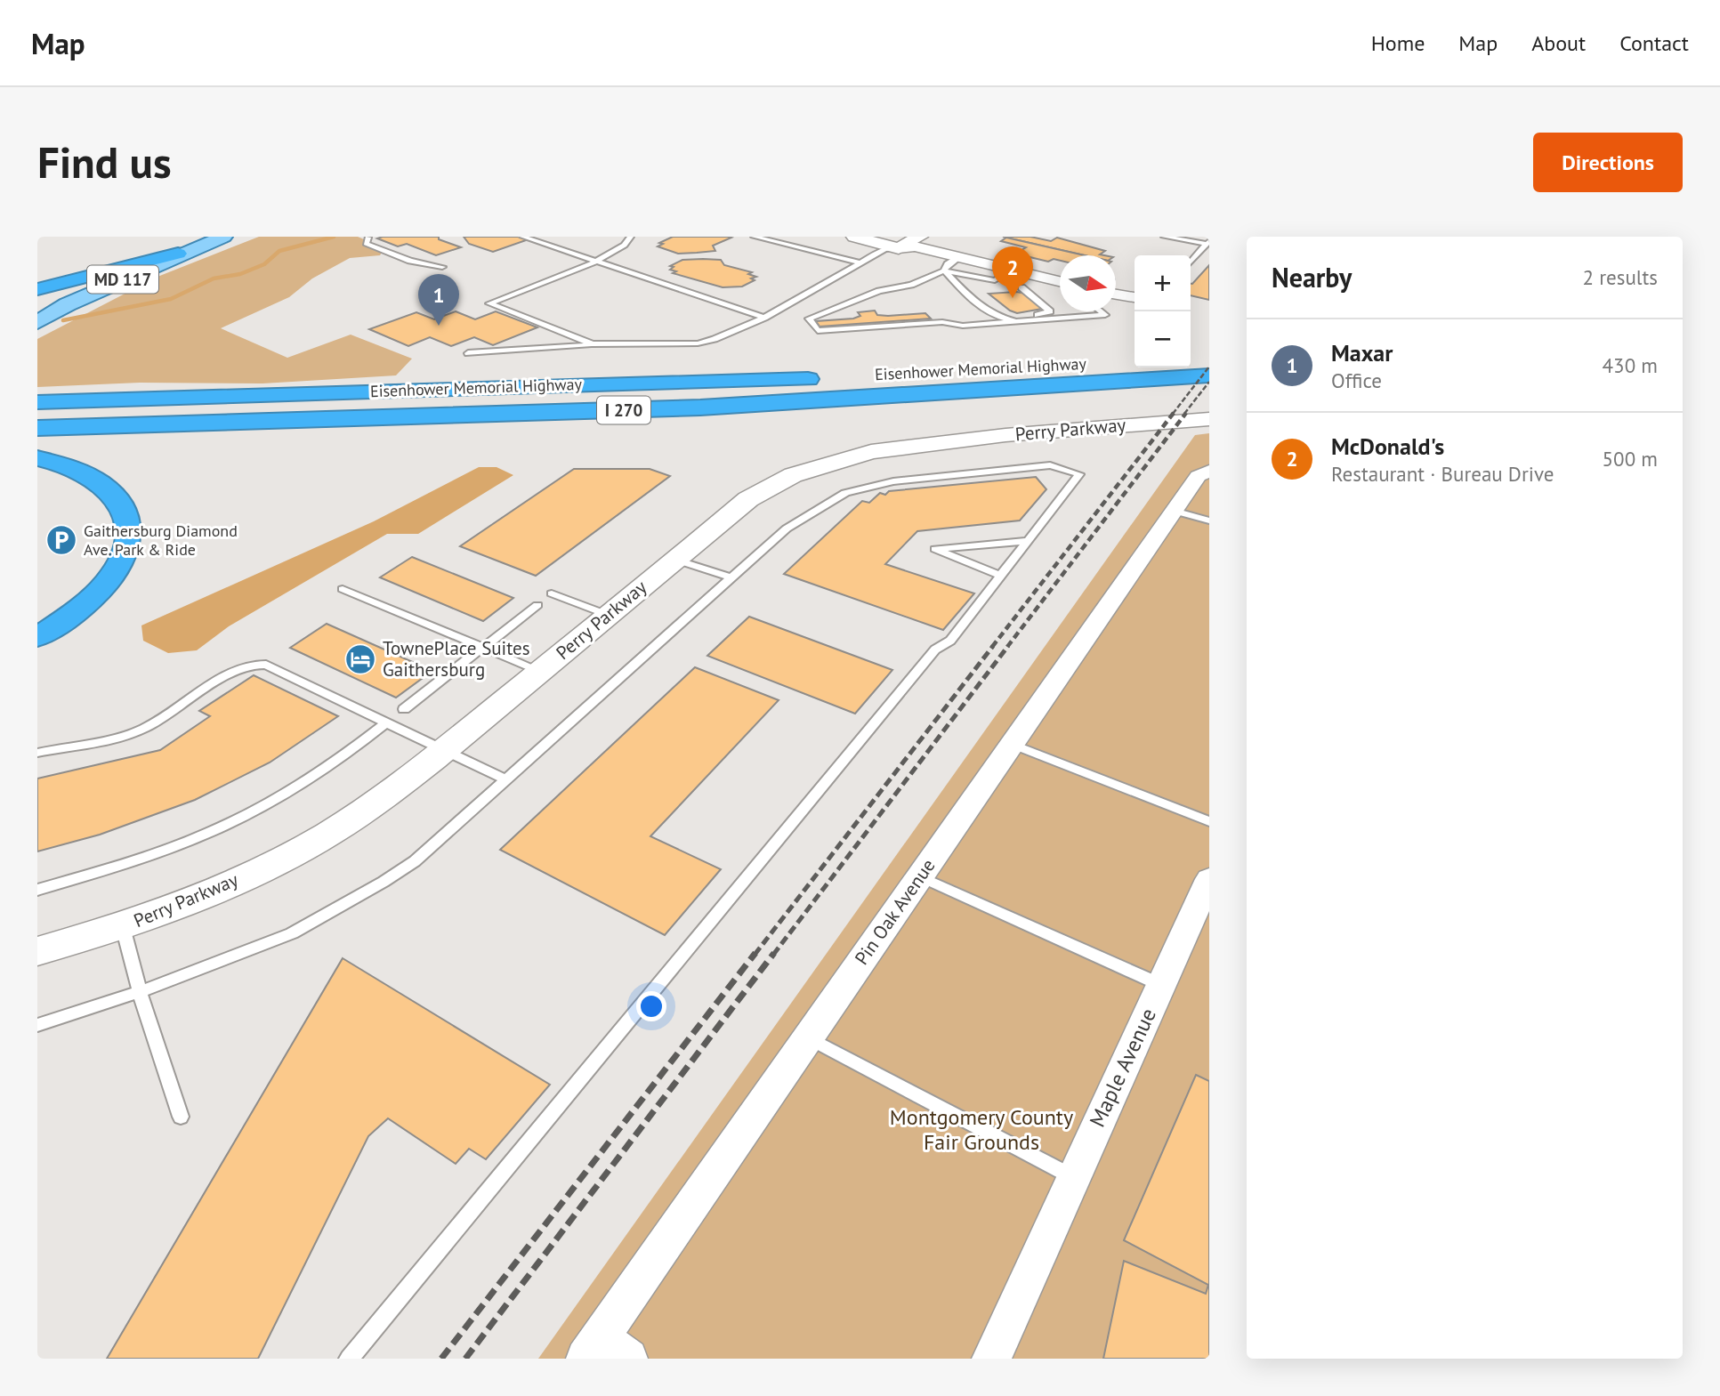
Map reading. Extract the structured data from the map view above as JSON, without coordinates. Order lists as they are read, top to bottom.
{
  "streets": {
    "highway": ["Eisenhower Memorial Highway", "I 270"],
    "main road": ["MD 117"],
    "street": ["Perry Parkway", "Pin Oak Avenue", "Maple Avenue"]
  },
  "parks": ["Montgomery County Fair Grounds"],
  "places": {
    "parking": ["Gaithersburg Diamond Ave. Park & Ride"],
    "hotel": ["TownePlace Suites Gaithersburg"]
  },
  "north": "right",
  "page": {
    "header": "Map",
    "nav": [
      "Home",
      "Map",
      "About",
      "Contact"
    ],
    "buttons": "Directions",
    "title": "Find us",
    "heading": ["Nearby", "2 results"],
    "pins": ["2", "1"],
    "map_buttons": ["+", "−"],
    "list": [
      {
        "mark": "1",
        "name": "Maxar",
        "note": "Office",
        "value": "430 m"
      },
      {
        "mark": "2",
        "name": "McDonald's",
        "note": "Restaurant · Bureau Drive",
        "value": "500 m"
      }
    ]
  }
}
